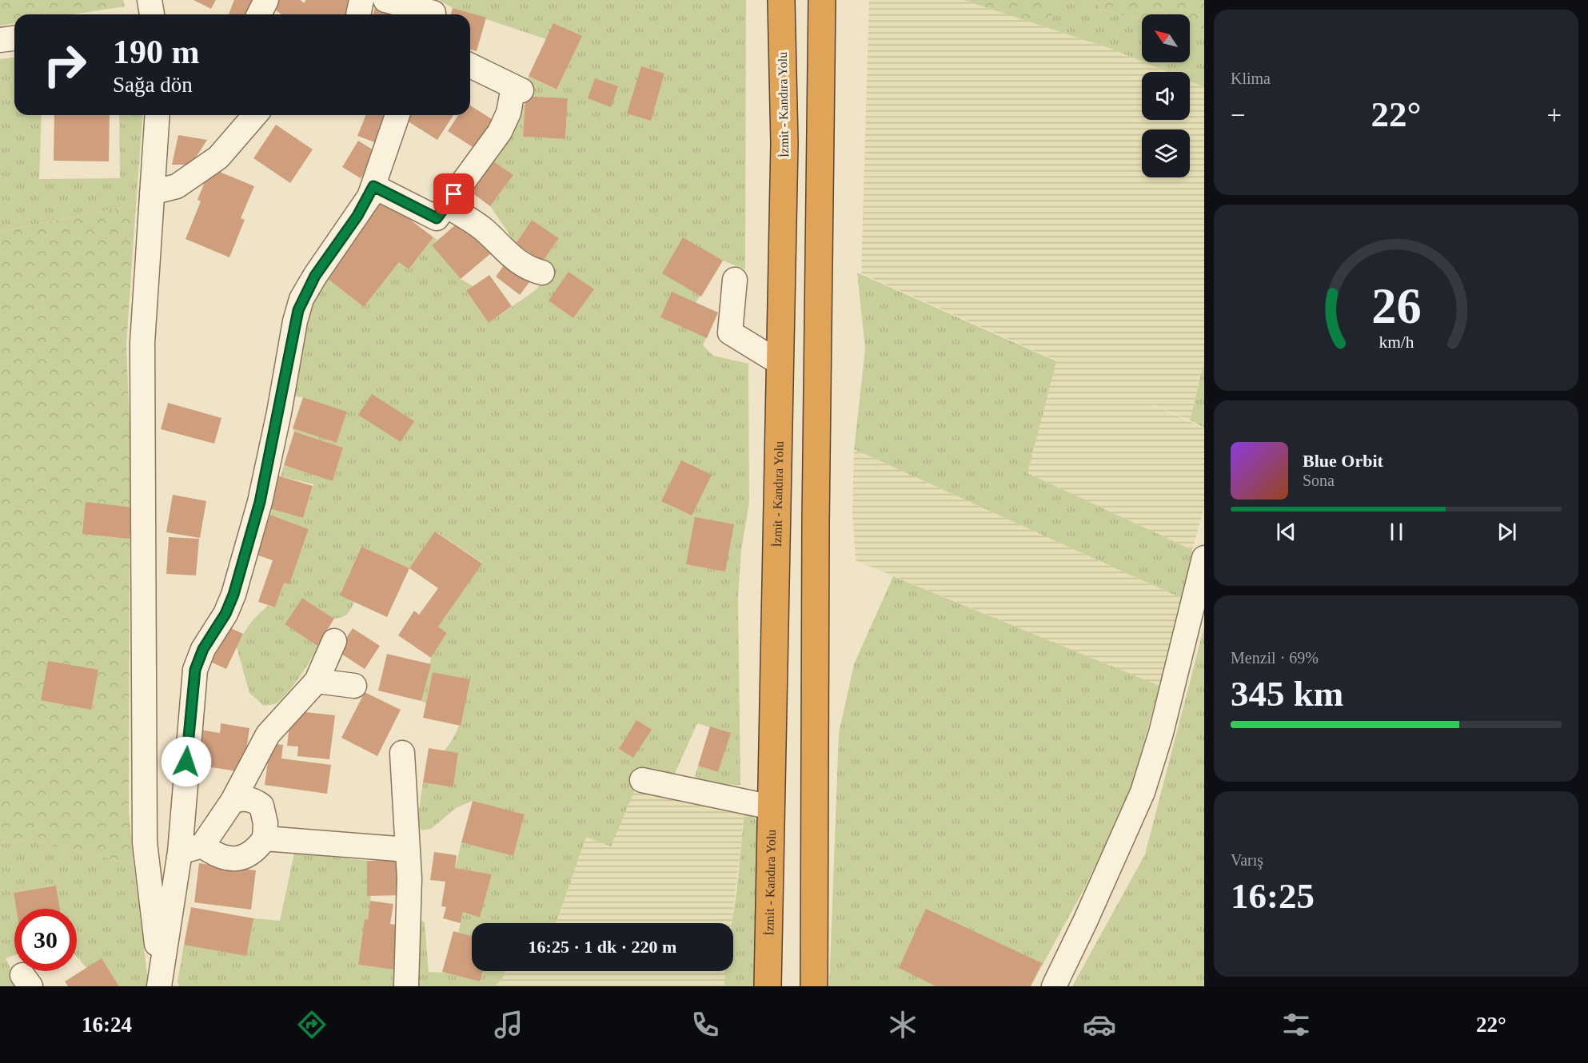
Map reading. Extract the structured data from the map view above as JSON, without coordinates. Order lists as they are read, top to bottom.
{
  "streets": {
    "highway": ["İzmit - Kandıra Yolu"]
  },
  "north": "top left",
  "page": {
    "tile": [
      "Klima",
      ["Menzil · 69%", "345 km"],
      ["Varış", "16:25"]
    ],
    "turn": ["190 m", "Sağa dön"],
    "heat": ["−", "22°", "+"],
    "song": ["Blue Orbit", "Sona"],
    "limit": "30",
    "trip": "16:25 · 1 dk · 220 m",
    "tabs": ["16:24", "22°"],
    "gauge": ["26", "km/h"]
  }
}
